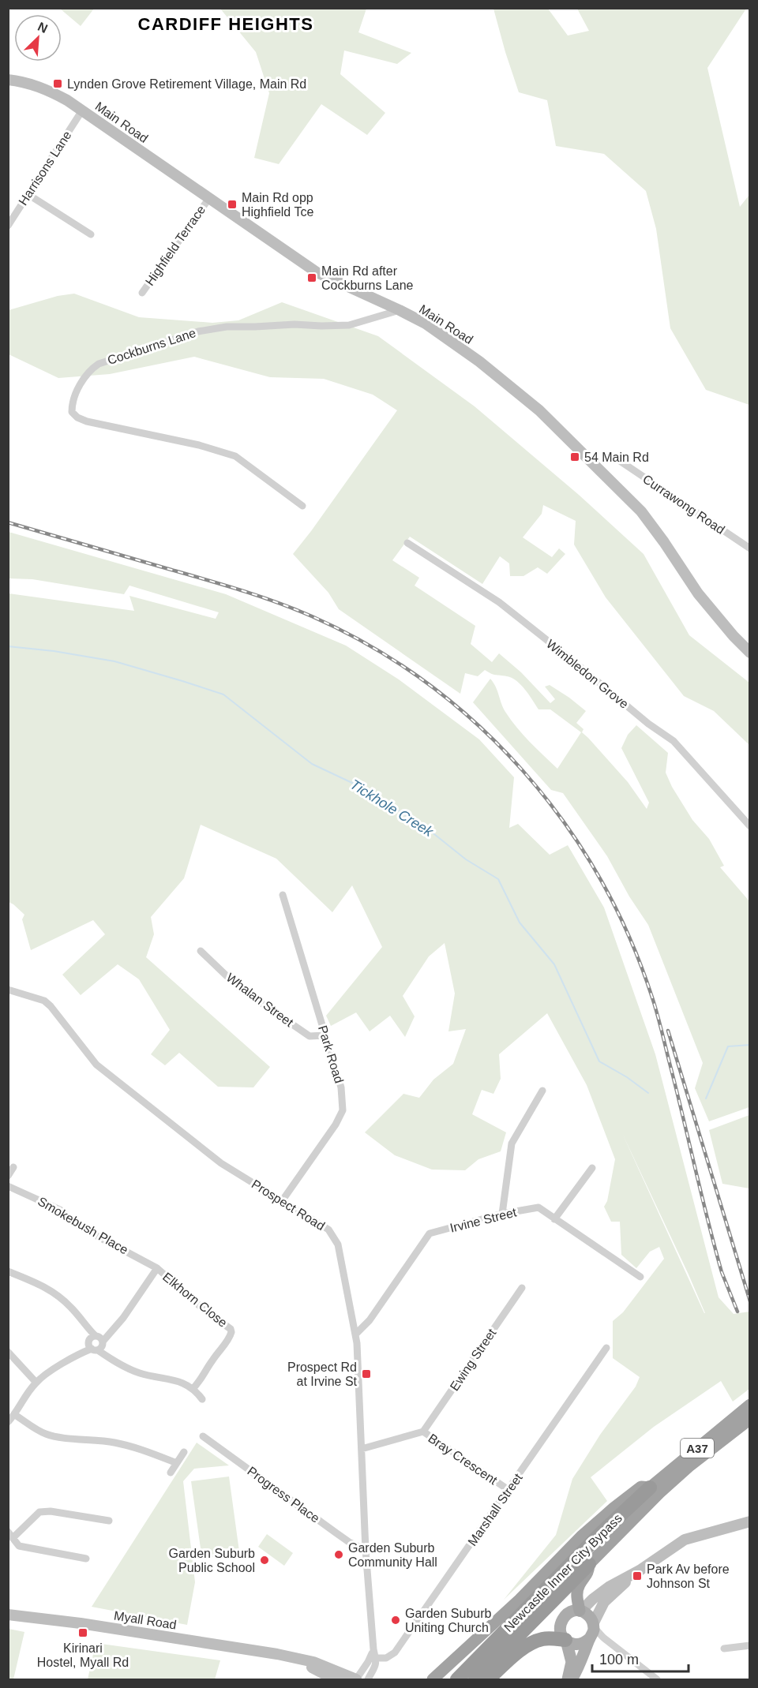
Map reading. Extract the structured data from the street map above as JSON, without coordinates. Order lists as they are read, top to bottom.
{
  "streets": {
    "highway": ["A37", "Newcastle Inner City Bypass"],
    "main road": ["Main Road", "Myall Road"],
    "street": [
      "Harrisons Lane",
      "Highfield Terrace",
      "Cockburns Lane",
      "Currawong Road",
      "Wimbledon Grove",
      "Whalan Street",
      "Park Road",
      "Prospect Road",
      "Irvine Street",
      "Smokebush Place",
      "Elkhorn Close",
      "Ewing Street",
      "Bray Crescent",
      "Progress Place",
      "Marshall Street"
    ]
  },
  "crossings": [
    ["Main Road", "Harrisons Lane"],
    ["Main Road", "Highfield Terrace"],
    ["Main Road", "Cockburns Lane"],
    ["Whalan Street", "Park Road"],
    ["Park Road", "Prospect Road"],
    ["Prospect Road", "Irvine Street"],
    ["Prospect Road", "Bray Crescent"],
    ["Prospect Road", "Progress Place"],
    ["Prospect Road", "Marshall Street"],
    ["Smokebush Place", "Elkhorn Close"],
    ["Ewing Street", "Bray Crescent"],
    ["A37", "Newcastle Inner City Bypass"],
    ["Bray Crescent", "Marshall Street"]
  ],
  "districts": ["CARDIFF HEIGHTS"],
  "water": ["Tickhole Creek"],
  "places": {
    "transit": [
      "Lynden Grove Retirement Village, Main Rd",
      "Main Rd opp Highfield Tce",
      "Main Rd after Cockburns Lane",
      "54 Main Rd",
      "Prospect Rd at Irvine St",
      "Park Av before Johnson St",
      "Kirinari Hostel, Myall Rd"
    ],
    "other": ["Garden Suburb Community Hall", "Garden Suburb Public School", "Garden Suburb Uniting Church"]
  },
  "scale_bar": "100 m",
  "north": "top right"
}
